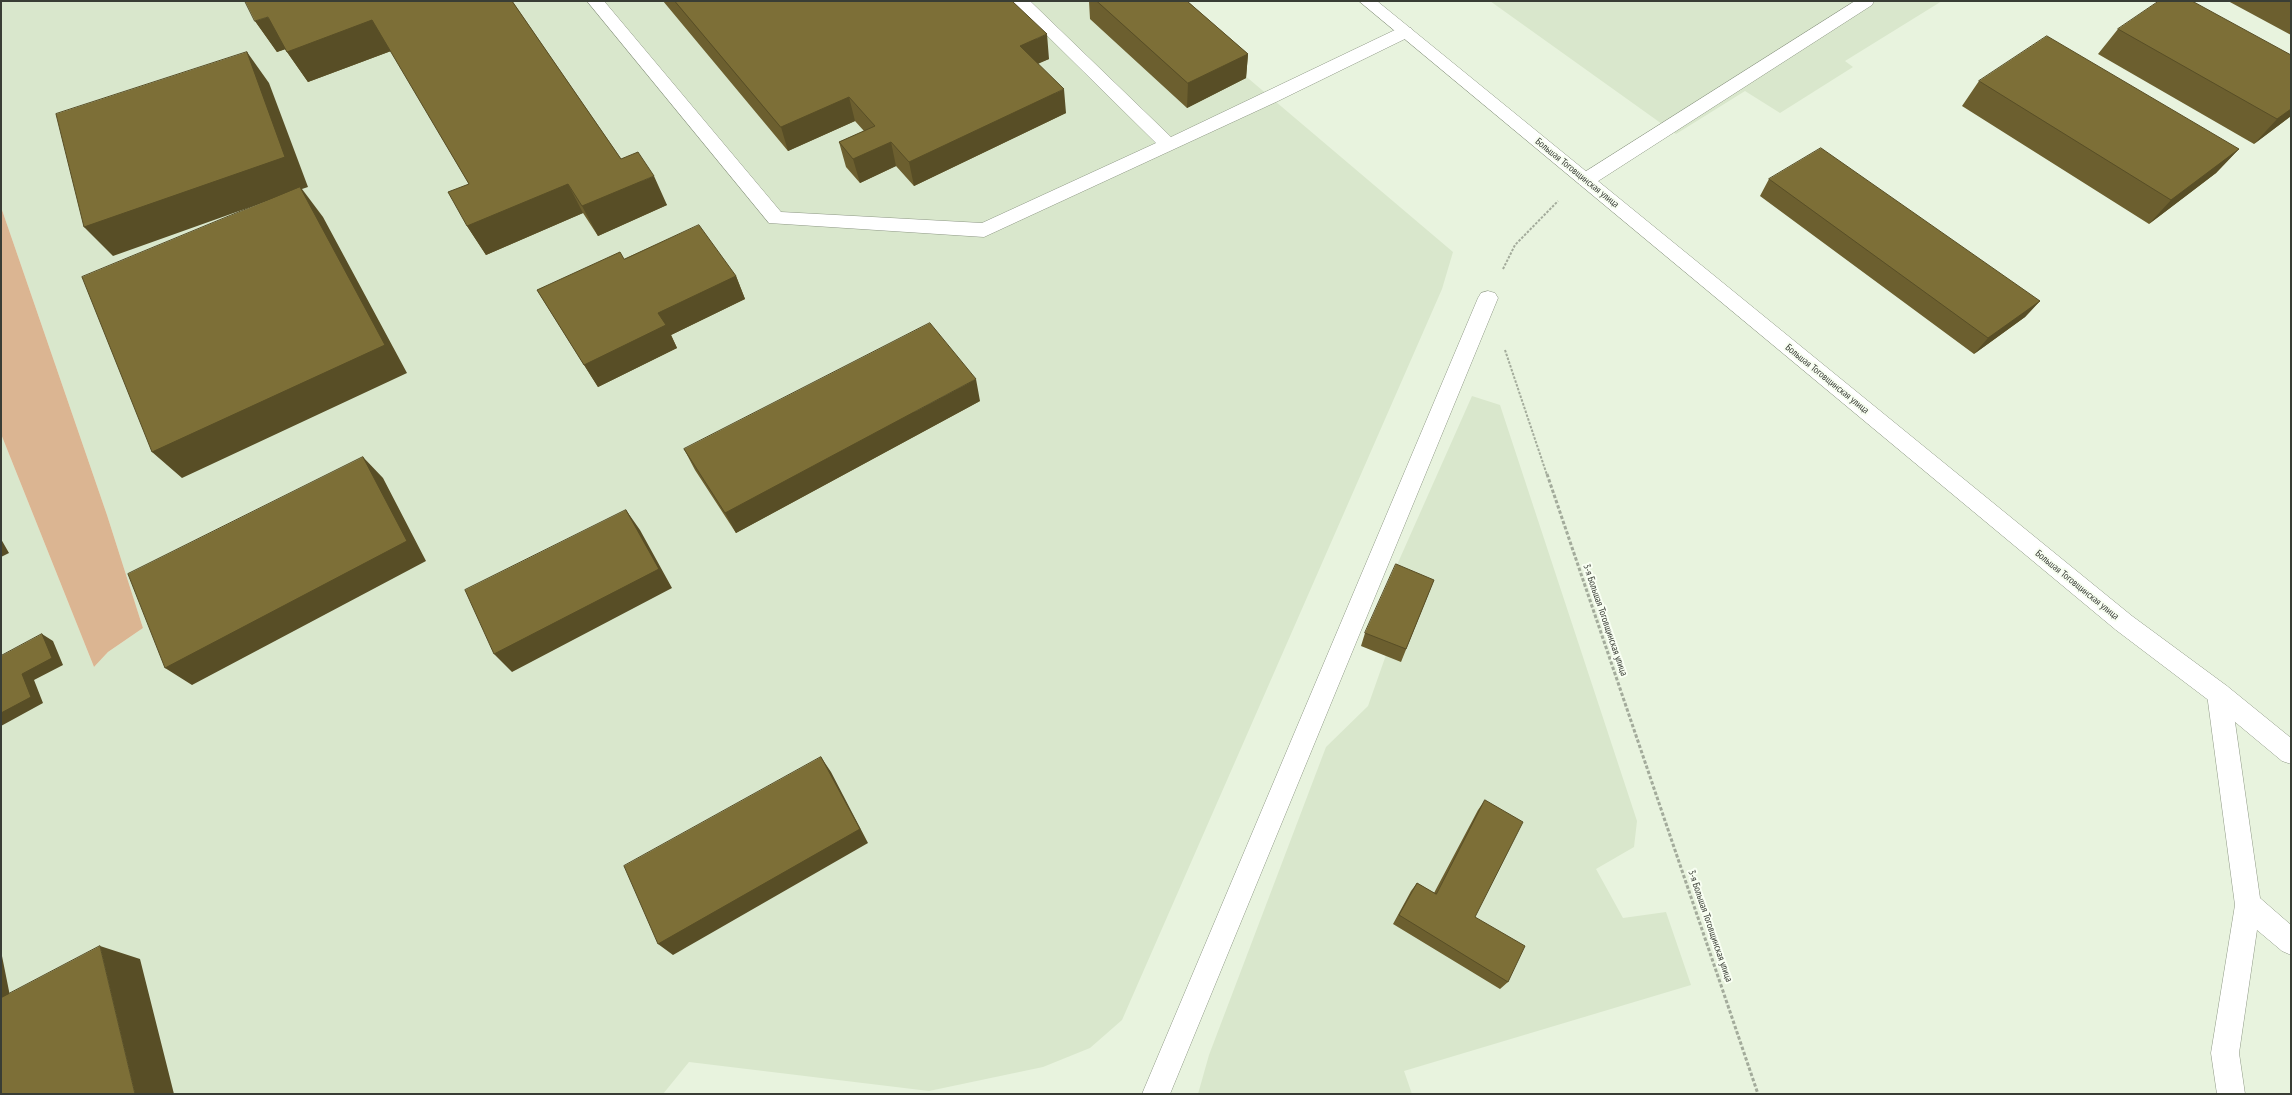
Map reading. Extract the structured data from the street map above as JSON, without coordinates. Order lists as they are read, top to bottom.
{
  "streets": {
    "street": ["Большая Тоговщинская улица"],
    "path": ["3-я Большая Тоговщинская улица"]
  }
}
